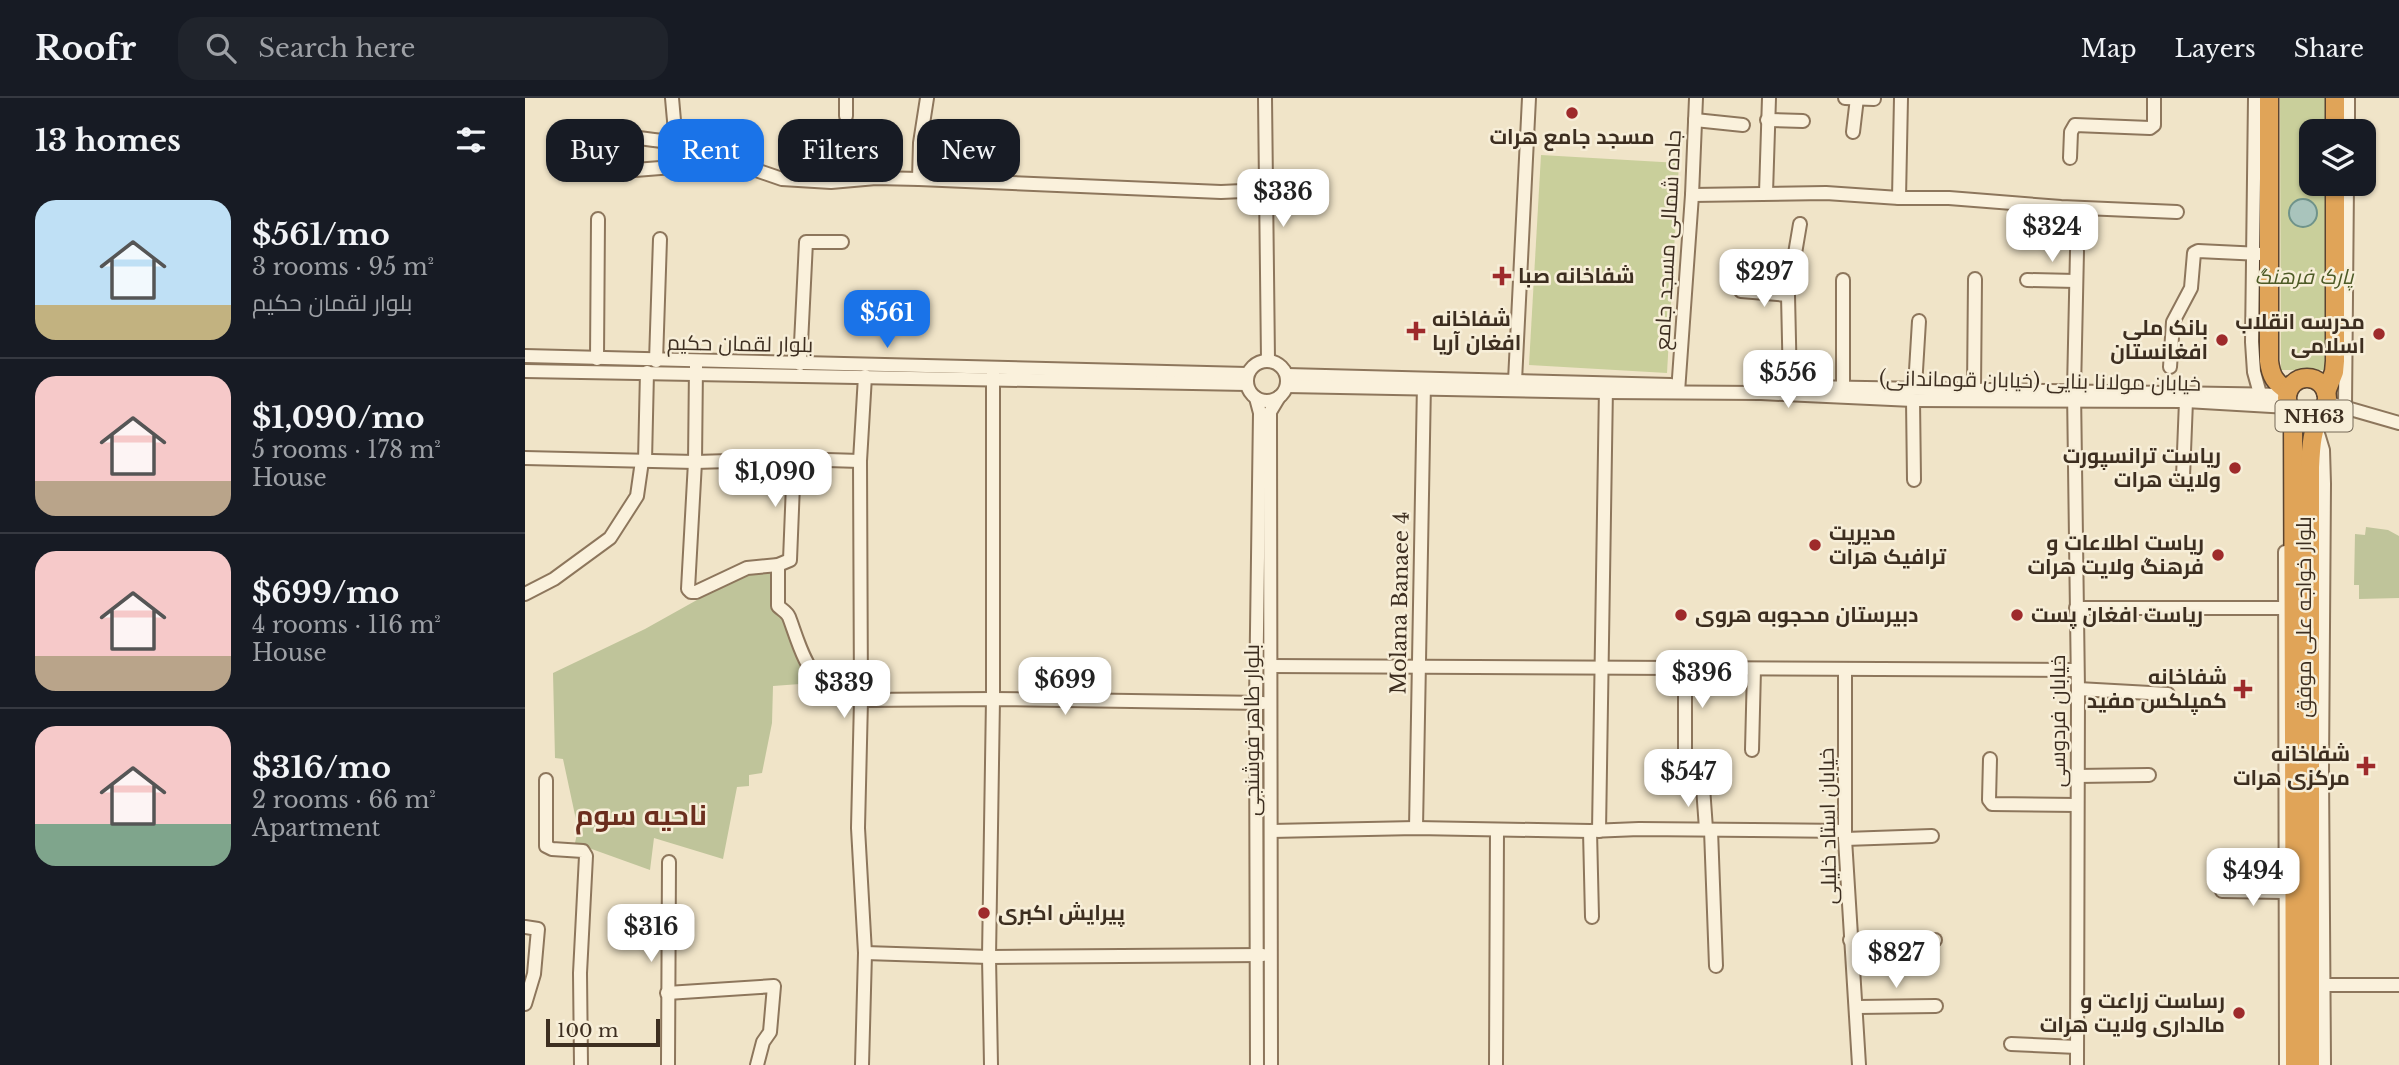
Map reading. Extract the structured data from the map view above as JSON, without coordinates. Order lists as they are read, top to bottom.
{
  "streets": {
    "highway": ["NH63"],
    "street": [
      "جاده شمالی مسجد جامع",
      "بلوار لقمان حکیم",
      "خیابان مولانا بنایی (خیابان قوماندانی)",
      "Molana Banaee 4",
      "خیابان فردوسی",
      "بلوار طاهر فوشنجی",
      "خیابان استاد خلیلی"
    ]
  },
  "crossings": [
    ["جاده شمالی مسجد جامع", "خیابان مولانا بنایی (خیابان قوماندانی)"],
    ["بلوار لقمان حکیم", "خیابان مولانا بنایی (خیابان قوماندانی)"],
    ["بلوار لقمان حکیم", "بلوار طاهر فوشنجی"],
    ["خیابان مولانا بنایی (خیابان قوماندانی)", "NH63"],
    ["خیابان مولانا بنایی (خیابان قوماندانی)", "Molana Banaee 4"],
    ["خیابان مولانا بنایی (خیابان قوماندانی)", "خیابان فردوسی"],
    ["خیابان مولانا بنایی (خیابان قوماندانی)", "بلوار طاهر فوشنجی"]
  ],
  "districts": ["ناحیه سوم"],
  "parks": ["پارک فرهنگ"],
  "places": {
    "other": [
      "مسجد جامع هرات",
      "مدرسه انقلاب اسلامی",
      "بانک ملی افغانستان",
      "ریاست ترانسپورت ولایت هرات",
      "مدیریت ترافیک هرات",
      "ریاست اطلاعات و فرهنگ ولایت هرات",
      "دبیرستان محجوبه هروی",
      "ریاست افغان پست",
      "پیرایش اکبری",
      "رساست زراعت و مالداری ولایت هرات"
    ],
    "health": [
      "شفاخانه صبا",
      "شفاخانه افغان آریا",
      "شفاخانه کمپلکس مفید",
      "شفاخانه مرکزی هرات"
    ]
  },
  "scale_bar": "100 m",
  "page": {
    "header": "Roofr",
    "search": "Search here",
    "nav": ["Map", "Layers", "Share"],
    "heading": "13 homes",
    "chip": [
      "Buy",
      "Rent",
      "Filters",
      "New"
    ],
    "price": [
      "$336",
      "$324",
      "$297",
      "$561",
      "$556",
      "$1,090",
      "$396",
      "$699",
      "$339",
      "$547",
      "$494",
      "$316",
      "$827"
    ],
    "list": [
      {
        "name": "$561/mo",
        "note": "3 rooms · 95 m² · بلوار لقمان حکیم"
      },
      {
        "name": "$1,090/mo",
        "note": "5 rooms · 178 m² · House"
      },
      {
        "name": "$699/mo",
        "note": "4 rooms · 116 m² · House"
      },
      {
        "name": "$316/mo",
        "note": "2 rooms · 66 m² · Apartment"
      }
    ],
    "scale": "100 m"
  }
}
